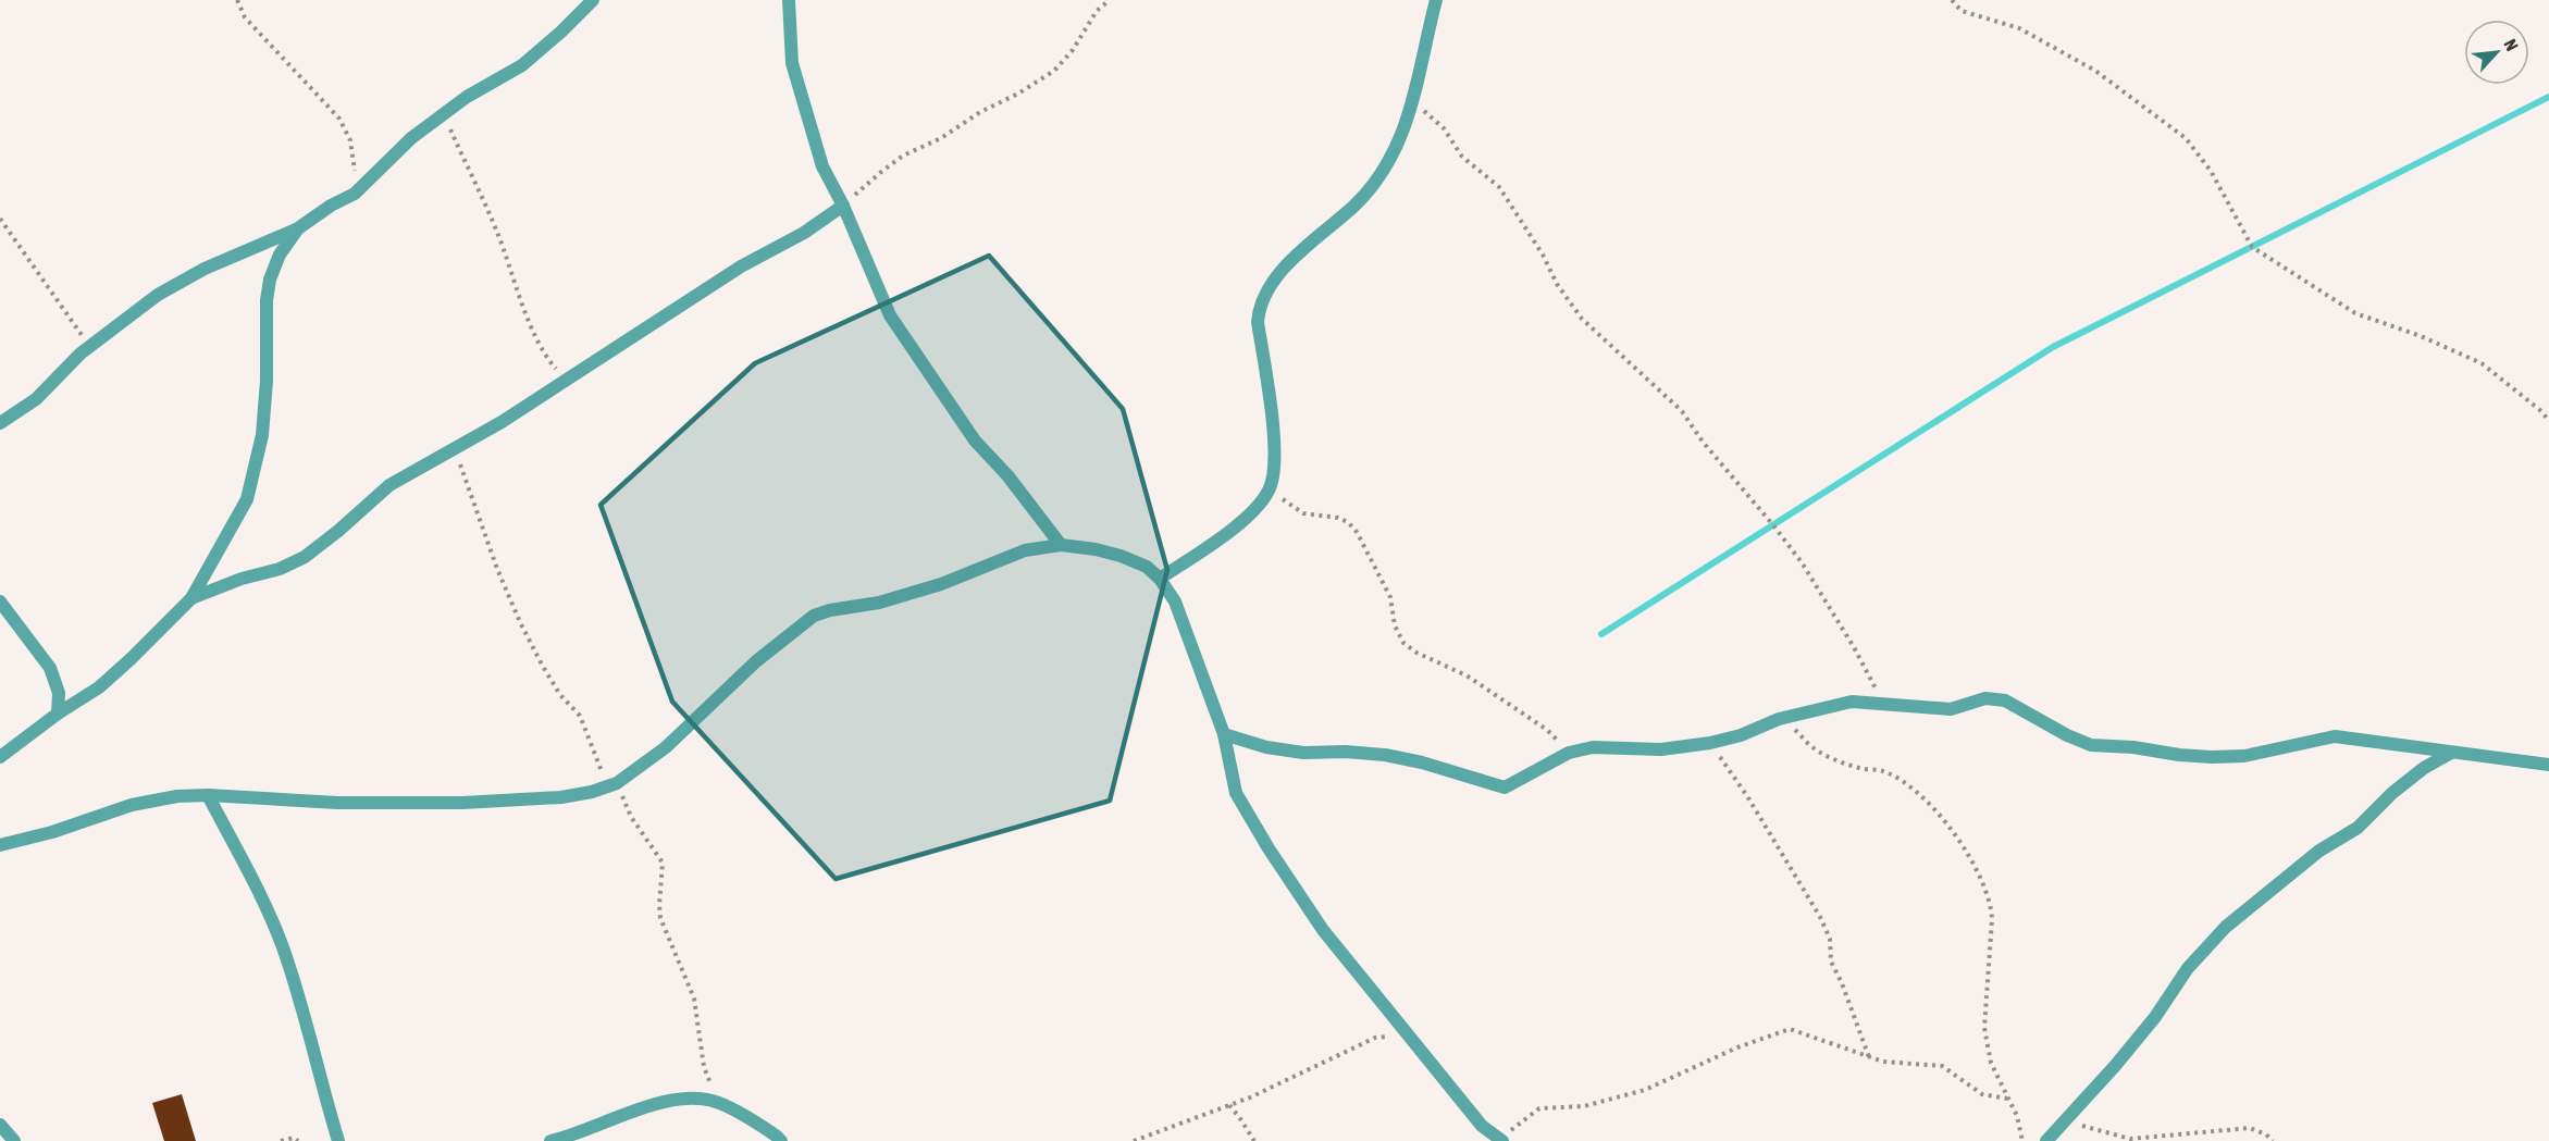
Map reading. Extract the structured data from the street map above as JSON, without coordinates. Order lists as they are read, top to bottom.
{
  "north": "top right"
}
